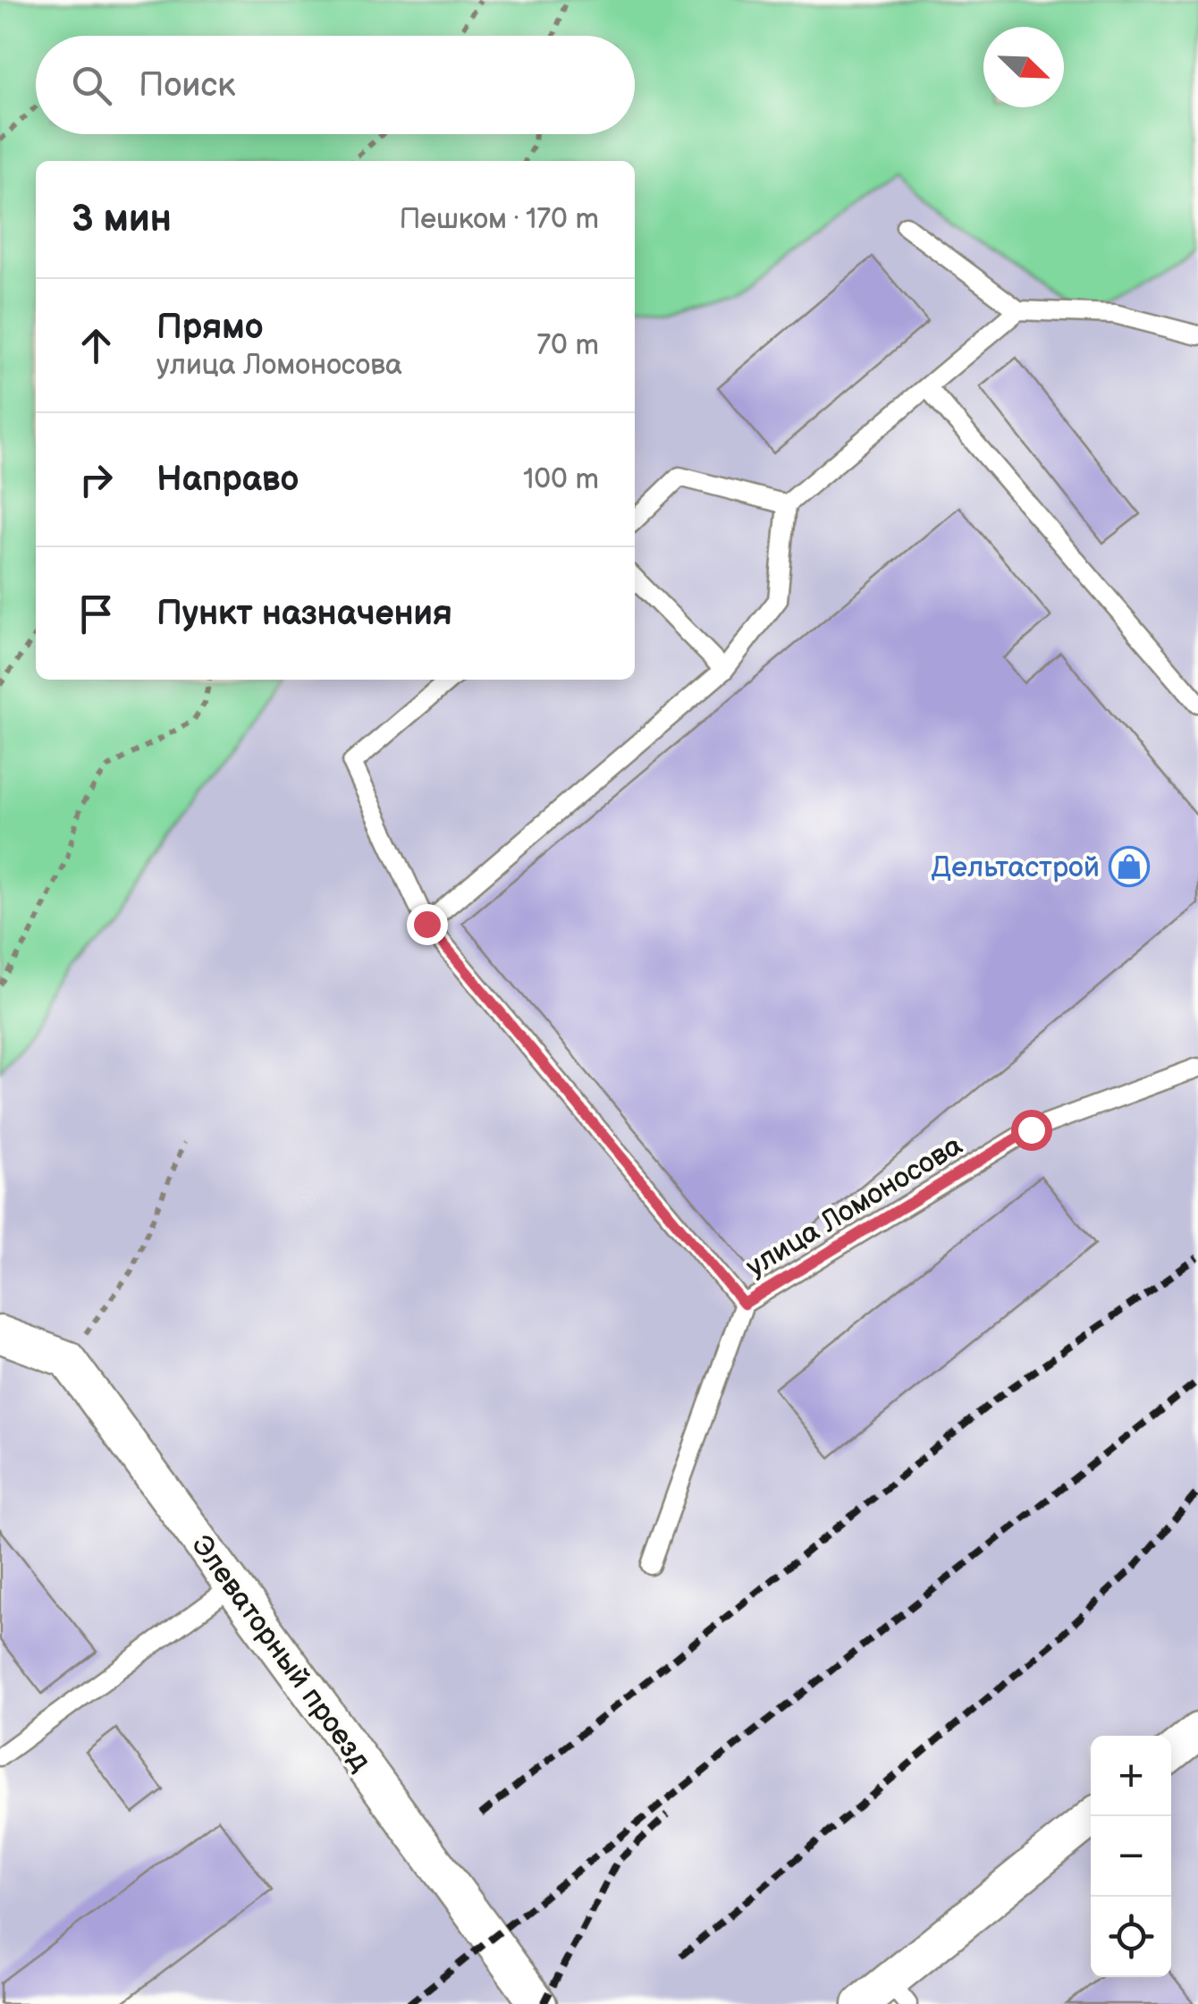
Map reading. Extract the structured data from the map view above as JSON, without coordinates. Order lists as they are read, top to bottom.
{
  "streets": {
    "street": ["Элеваторный проезд"],
    "lane": ["улица Ломоносова"]
  },
  "places": {
    "shop": ["Дельтастрой"]
  },
  "north": "bottom right",
  "page": {
    "search": "Поиск",
    "heading": ["3 мин", "Пешком · 170 m"],
    "list": [
      ["Прямо", "улица Ломоносова", "70 m"],
      ["Направо", "100 m"],
      "Пункт назначения"
    ],
    "map_buttons": ["+", "−"]
  }
}
